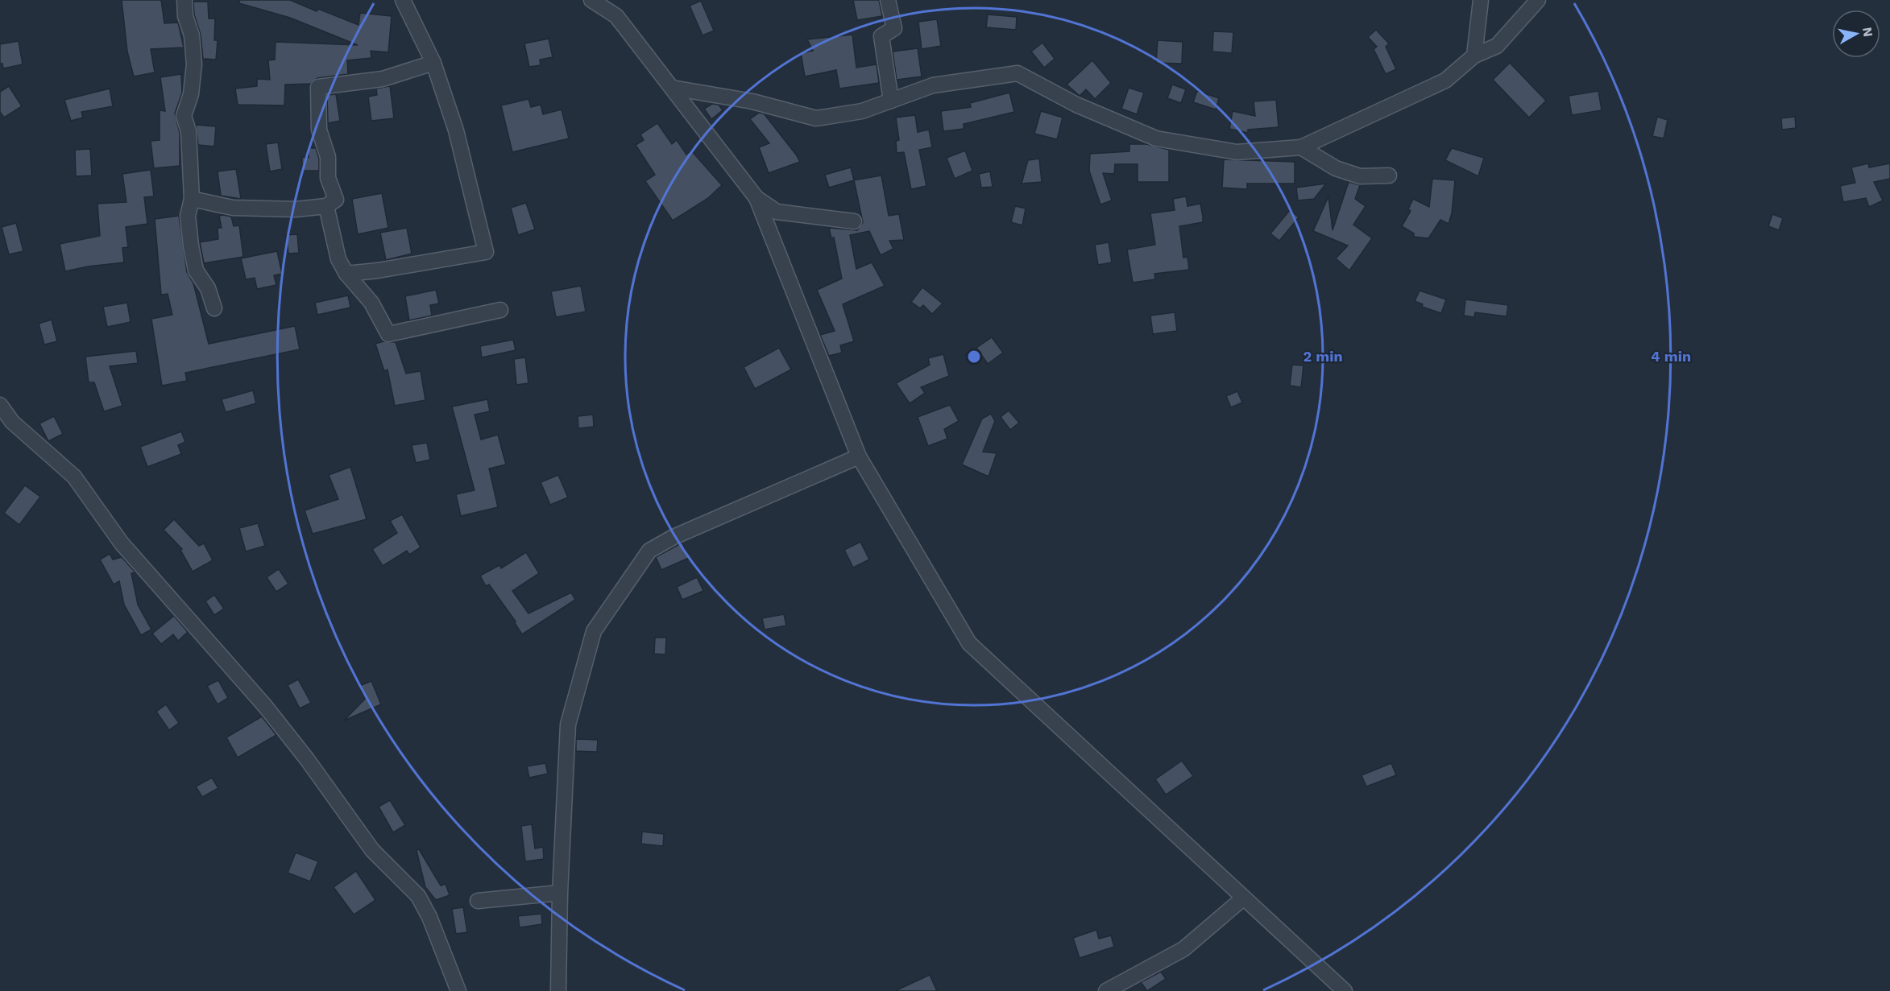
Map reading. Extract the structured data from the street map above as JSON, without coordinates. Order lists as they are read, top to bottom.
{
  "north": "right",
  "rings": ["2 min", "4 min"]
}
